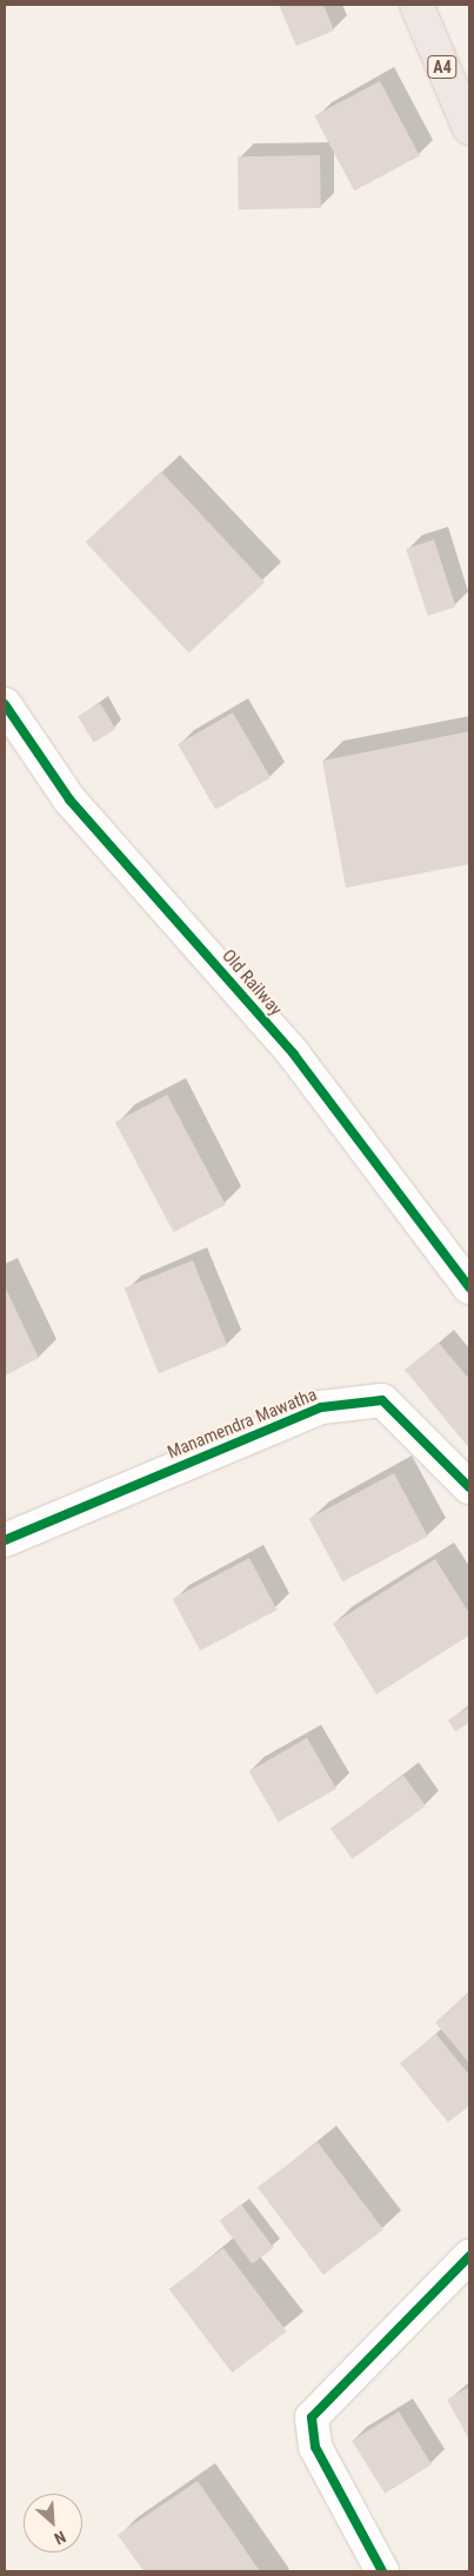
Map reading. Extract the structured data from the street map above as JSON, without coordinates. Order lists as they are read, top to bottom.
{
  "streets": {
    "highway": ["A4"],
    "street": ["Old Railway", "Manamendra Mawatha"]
  },
  "north": "bottom right"
}
